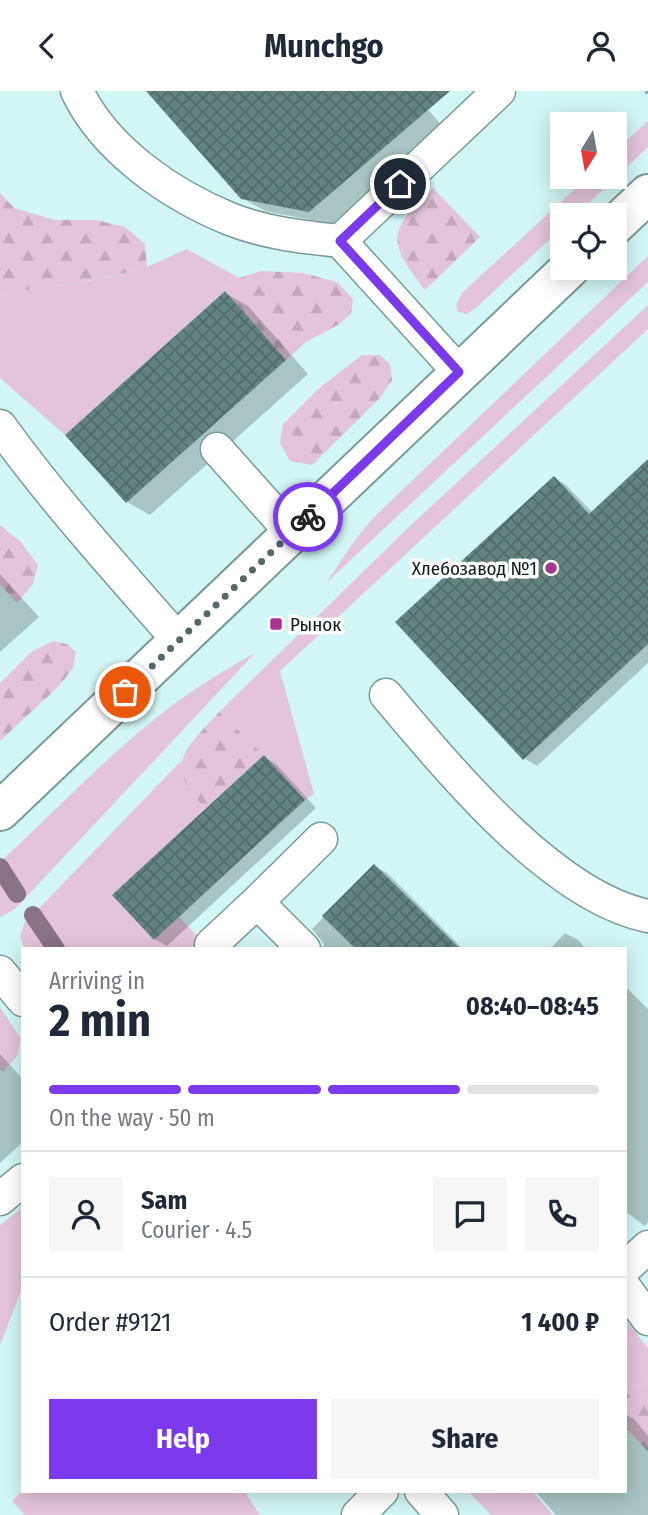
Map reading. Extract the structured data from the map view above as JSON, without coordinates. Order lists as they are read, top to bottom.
{
  "places": {
    "other": ["Хлебозавод №1"],
    "transit": ["Рынок"]
  },
  "north": "bottom",
  "page": {
    "header": "Munchgo",
    "heading": ["2 min", "Arriving in", "08:40–08:45"],
    "panel": [
      "Sam",
      "Courier · 4.5",
      "Order #9121",
      "1 400 ₽"
    ],
    "bar": "On the way · 50 m",
    "buttons": ["Help", "Share"]
  }
}
